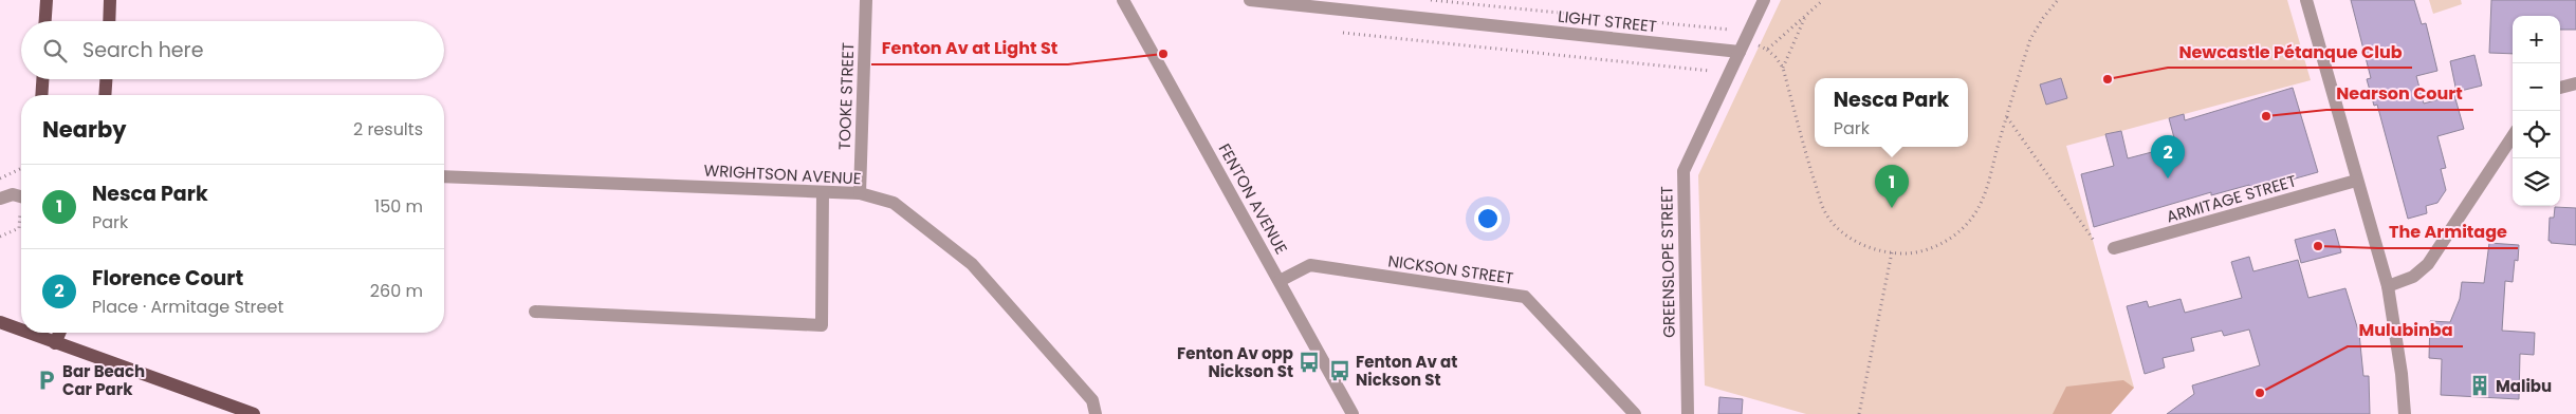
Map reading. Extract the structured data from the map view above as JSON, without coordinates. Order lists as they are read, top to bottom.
{
  "streets": {
    "street": [
      "LIGHT STREET",
      "TOOKE STREET",
      "WRIGHTSON AVENUE",
      "FENTON AVENUE",
      "ARMITAGE STREET",
      "GREENSLOPE STREET",
      "NICKSON STREET"
    ]
  },
  "crossings": [
    ["LIGHT STREET", "GREENSLOPE STREET"],
    ["TOOKE STREET", "WRIGHTSON AVENUE"],
    ["FENTON AVENUE", "NICKSON STREET"]
  ],
  "places": {
    "other": [
      "Fenton Av at Light St",
      "Newcastle Pétanque Club",
      "Nearson Court",
      "The Armitage",
      "Mulubinba"
    ],
    "bus stop": ["Fenton Av opp Nickson St", "Fenton Av at Nickson St"],
    "parking": ["Bar Beach Car Park"],
    "building": ["Malibu"]
  },
  "page": {
    "map_buttons": ["+", "−"],
    "search": "Search here",
    "popup": ["Nesca Park", "Park"],
    "heading": ["Nearby", "2 results"],
    "pins": ["2", "1"],
    "list": [
      {
        "mark": "1",
        "name": "Nesca Park",
        "note": "Park",
        "value": "150 m"
      },
      {
        "mark": "2",
        "name": "Florence Court",
        "note": "Place · Armitage Street",
        "value": "260 m"
      }
    ]
  }
}
